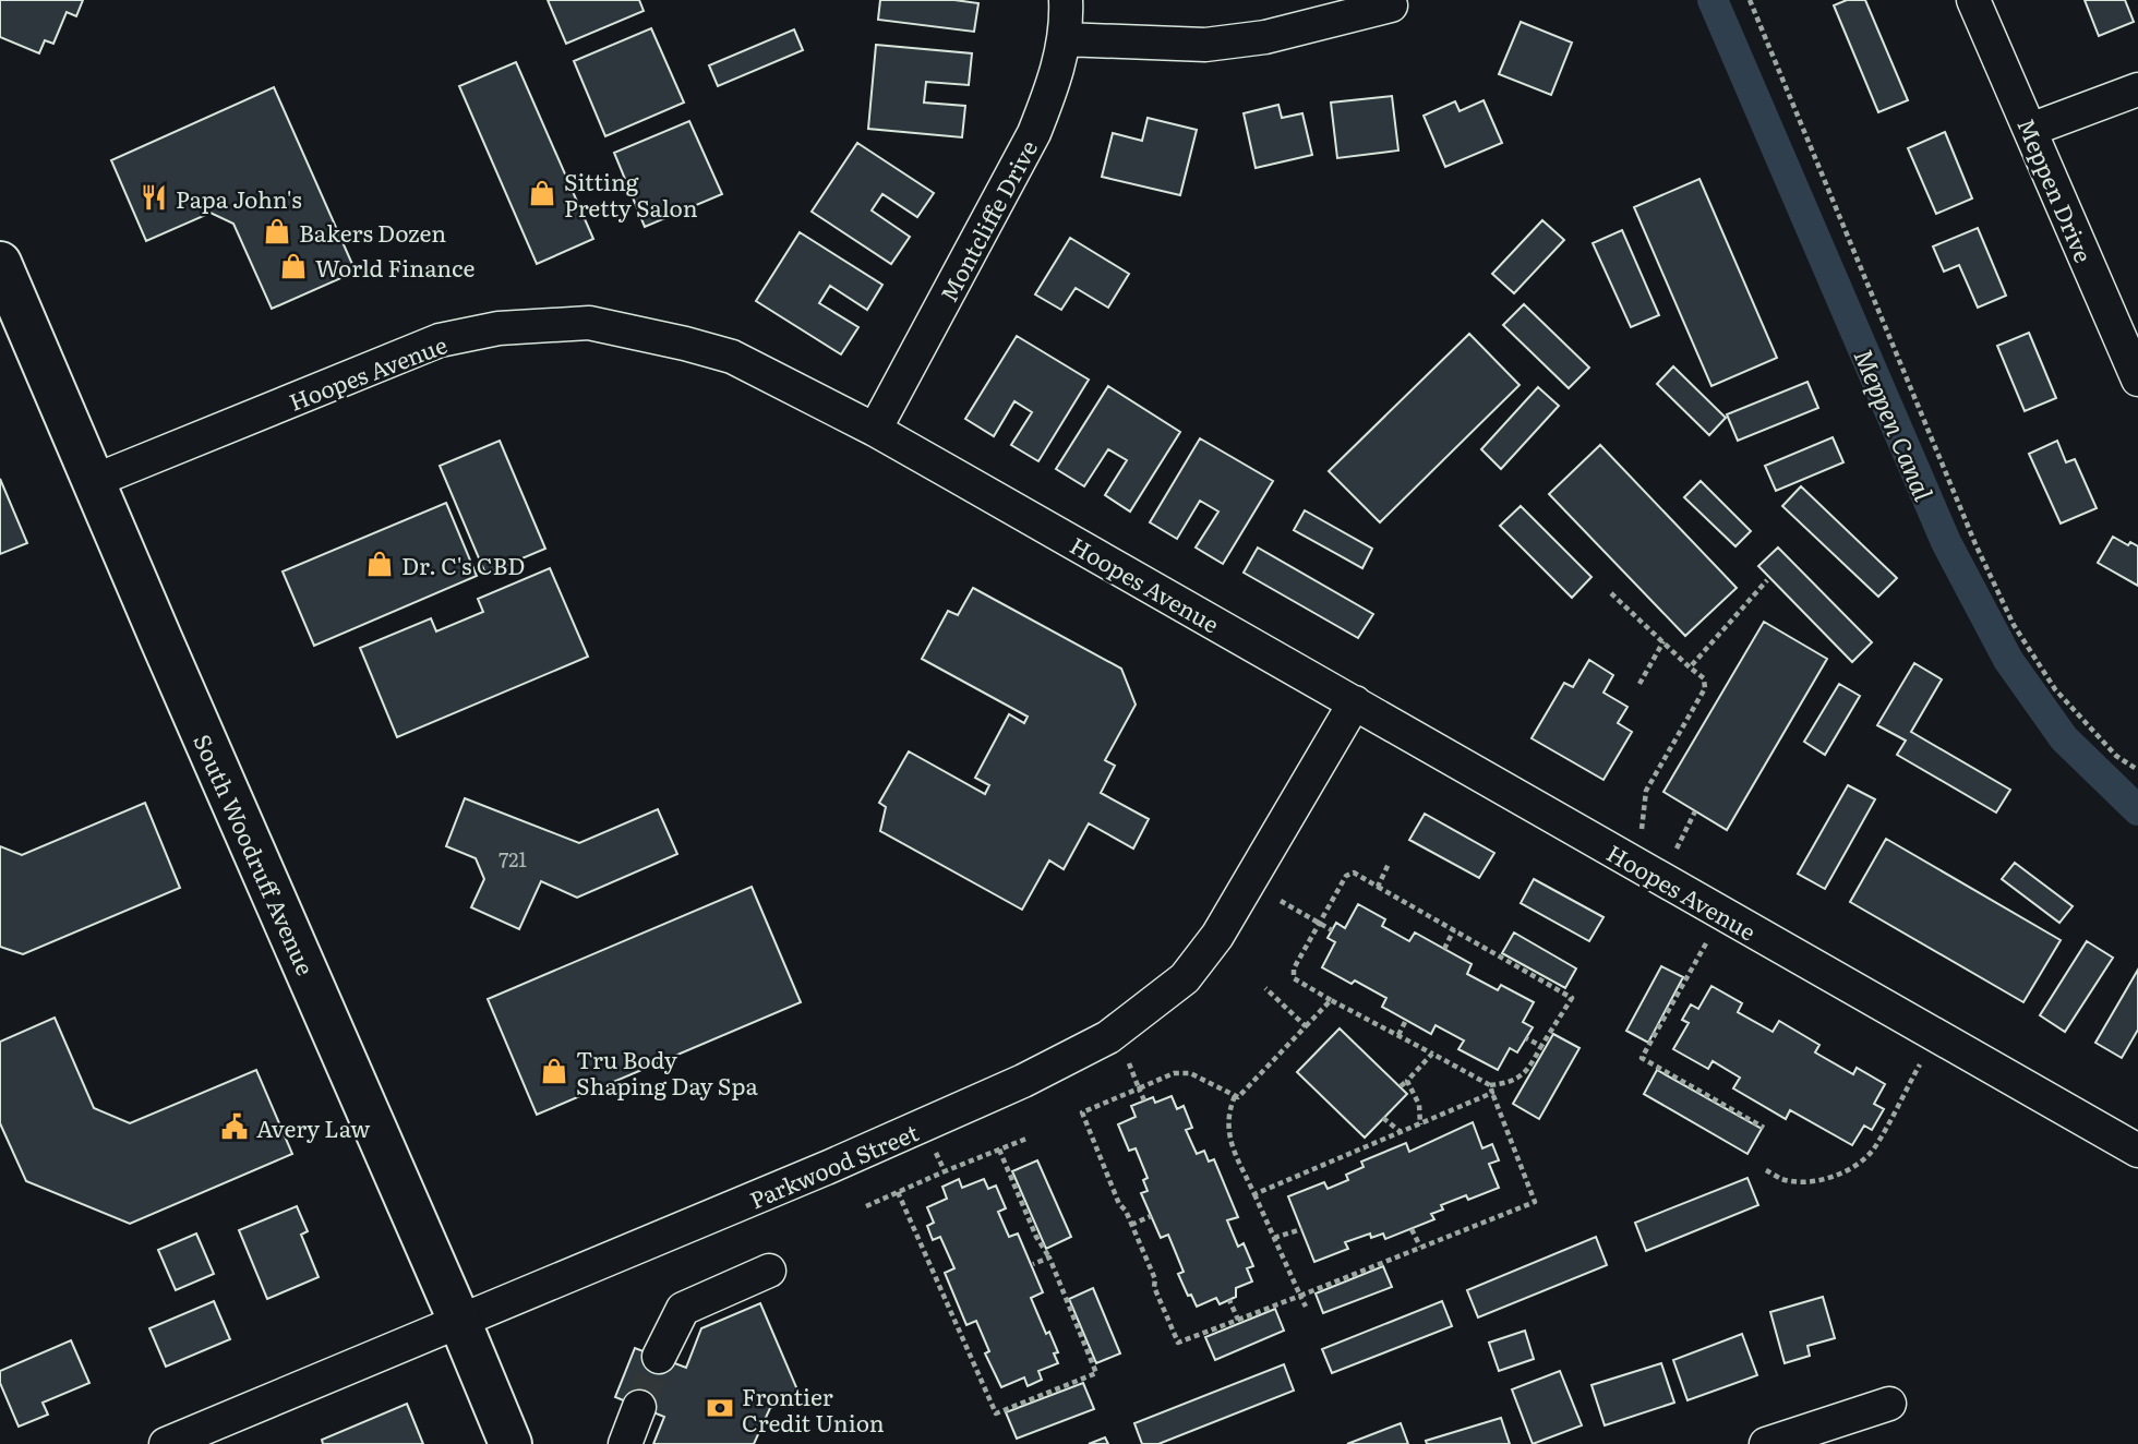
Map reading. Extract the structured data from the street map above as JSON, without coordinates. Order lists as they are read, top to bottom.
{
  "streets": {
    "main road": ["South Woodruff Avenue"],
    "street": [
      "Meppen Drive",
      "Montcliffe Drive",
      "Hoopes Avenue",
      "Parkwood Street"
    ]
  },
  "crossings": [
    ["Montcliffe Drive", "Hoopes Avenue"],
    ["Hoopes Avenue", "South Woodruff Avenue"],
    ["Hoopes Avenue", "Parkwood Street"],
    ["South Woodruff Avenue", "Parkwood Street"]
  ],
  "water": ["Meppen Canal"],
  "places": {
    "shop": [
      "Sitting Pretty Salon",
      "Bakers Dozen",
      "World Finance",
      "Dr. C's CBD",
      "Tru Body Shaping Day Spa"
    ],
    "restaurant": ["Papa John's"],
    "public building": ["Avery Law"],
    "bank": ["Frontier Credit Union"]
  },
  "house_numbers": ["721"]
}
